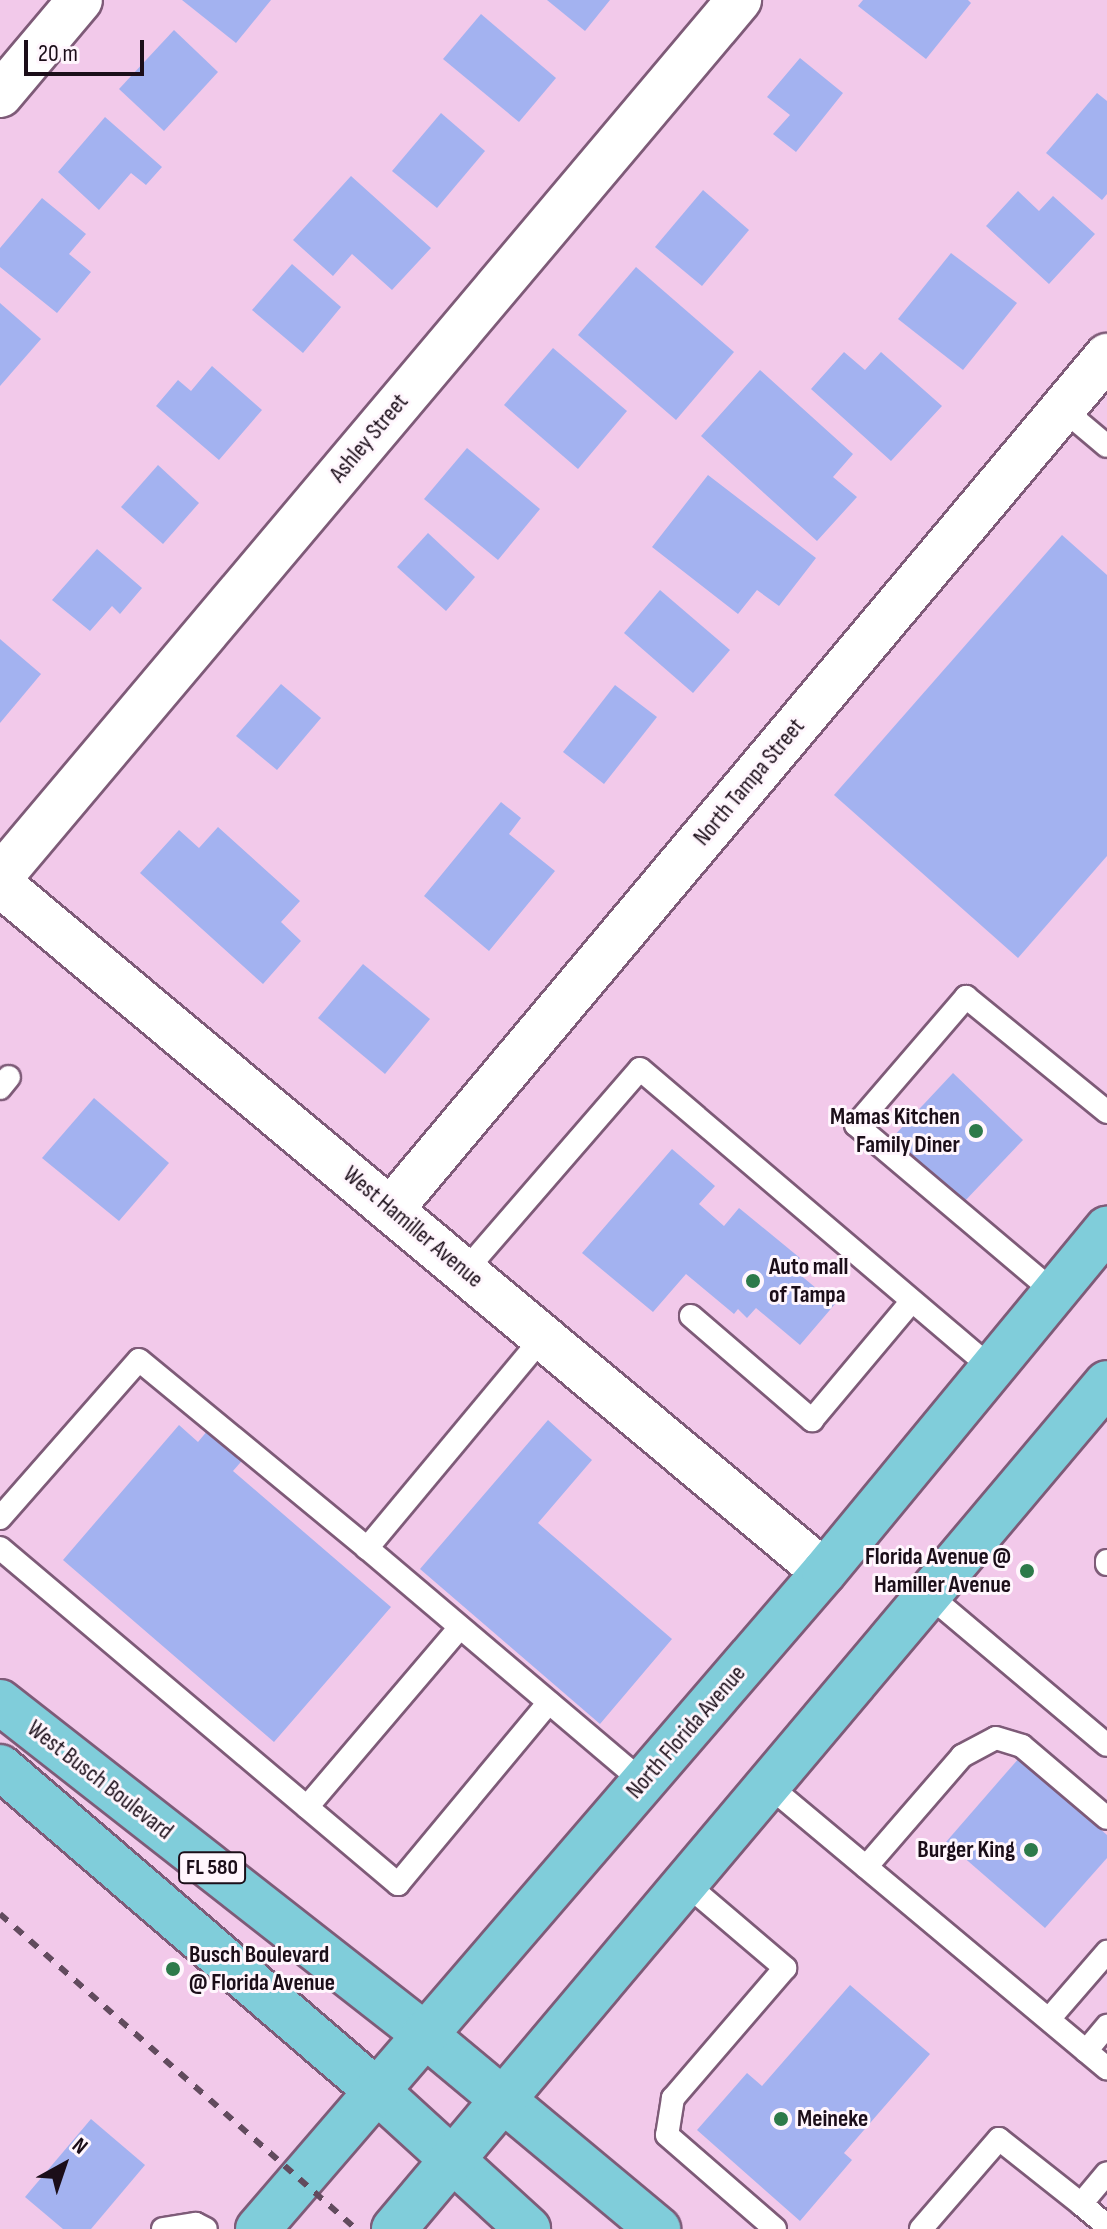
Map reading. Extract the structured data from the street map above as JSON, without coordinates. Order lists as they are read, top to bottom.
{
  "streets": {
    "main road": ["North Florida Avenue", "West Busch Boulevard", "FL 580"],
    "street": ["Ashley Street", "North Tampa Street", "West Hamiller Avenue"]
  },
  "crossings": [
    ["North Tampa Street", "West Hamiller Avenue"],
    ["West Hamiller Avenue", "North Florida Avenue"],
    ["North Florida Avenue", "West Busch Boulevard"],
    ["North Florida Avenue", "FL 580"],
    ["West Busch Boulevard", "FL 580"]
  ],
  "places": [
    "Mamas Kitchen Family Diner",
    "Auto mall of Tampa",
    "Florida Avenue @ Hamiller Avenue",
    "Burger King",
    "Busch Boulevard @ Florida Avenue",
    "Meineke"
  ],
  "scale_bar": "20 m",
  "north": "top right"
}
